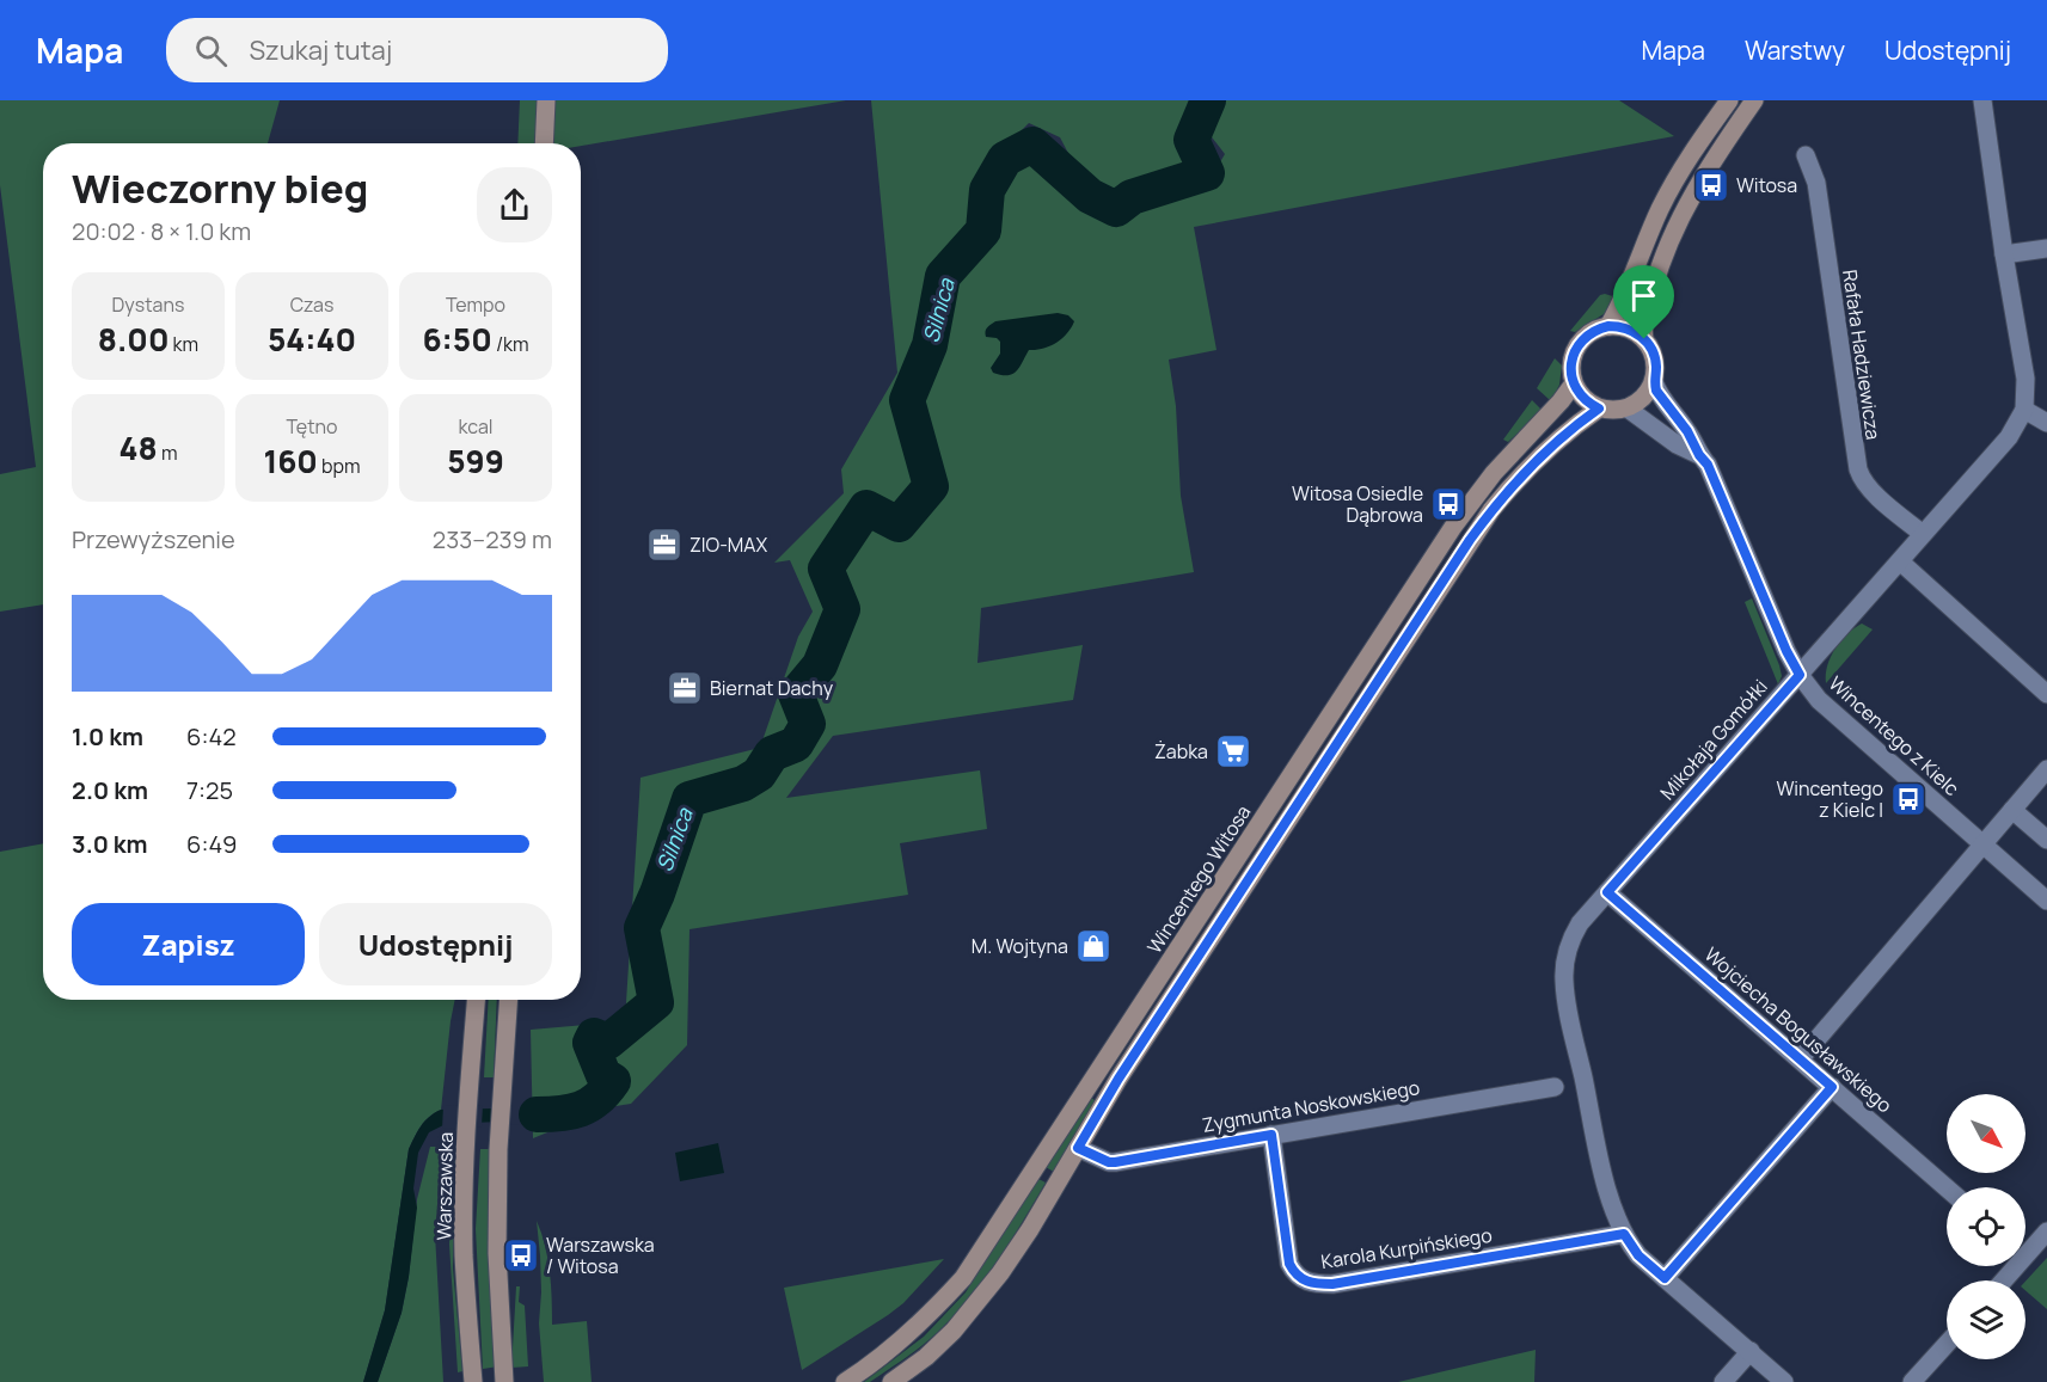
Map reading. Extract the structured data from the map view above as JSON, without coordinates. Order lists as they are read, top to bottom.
{
  "streets": {
    "main road": ["Wincentego Witosa", "Warszawska"],
    "street": [
      "Rafała Hadziewicza",
      "Wincentego z Kielc",
      "Mikołaja Gomółki",
      "Wojciecha Bogusławskiego",
      "Zygmunta Noskowskiego",
      "Karola Kurpińskiego"
    ]
  },
  "crossings": [
    ["Rafała Hadziewicza", "Mikołaja Gomółki"],
    ["Wincentego z Kielc", "Mikołaja Gomółki"],
    ["Wincentego z Kielc", "Wincentego Witosa"],
    ["Mikołaja Gomółki", "Wojciecha Bogusławskiego"],
    ["Mikołaja Gomółki", "Karola Kurpińskiego"],
    ["Zygmunta Noskowskiego", "Karola Kurpińskiego"]
  ],
  "water": ["Silnica"],
  "places": {
    "bus stop": [
      "Witosa",
      "Witosa Osiedle Dąbrowa",
      "Wincentego z Kielc I",
      "Warszawska / Witosa"
    ],
    "office": ["ZIO-MAX", "Biernat Dachy"],
    "supermarket": ["Żabka"],
    "shop": ["M. Wojtyna"]
  },
  "north": "bottom right",
  "page": {
    "header": "Mapa",
    "search": "Szukaj tutaj",
    "nav": ["Mapa", "Warstwy", "Udostępnij"],
    "heading": ["Wieczorny bieg", "20:02 · 8 × 1.0 km"],
    "stats": [
      ["Dystans", "8.00 km"],
      ["Czas", "54:40"],
      ["Tempo", "6:50 /km"],
      ["48 m"],
      ["Tętno", "160 bpm"],
      ["kcal", "599"]
    ],
    "chart": ["Przewyższenie", "233–239 m"],
    "list": [
      {
        "name": "1.0 km",
        "note": "6:42"
      },
      {
        "name": "2.0 km",
        "note": "7:25"
      },
      {
        "name": "3.0 km",
        "note": "6:49"
      }
    ],
    "buttons": ["Zapisz", "Udostępnij"]
  }
}
